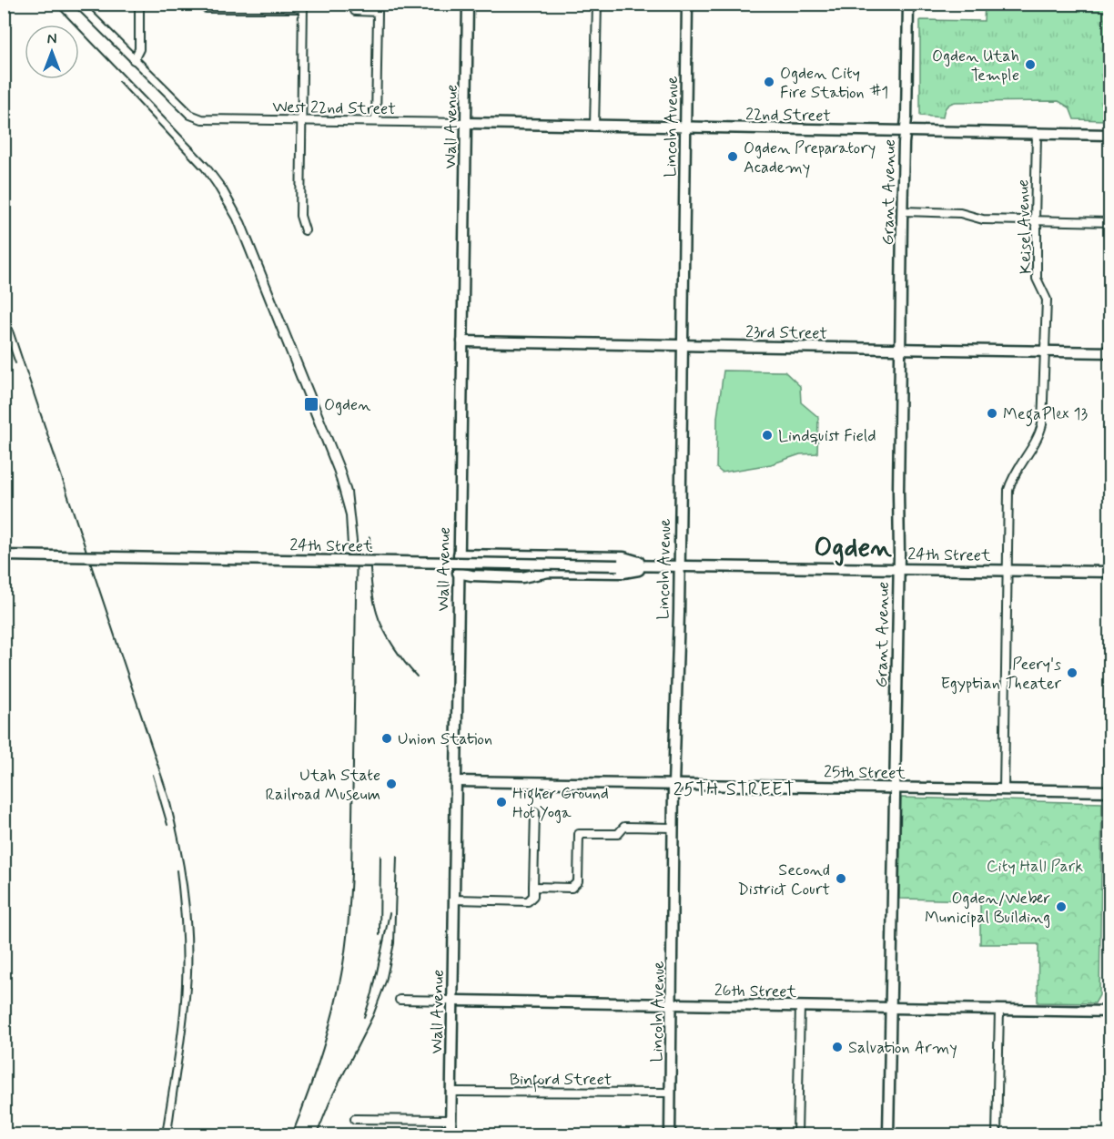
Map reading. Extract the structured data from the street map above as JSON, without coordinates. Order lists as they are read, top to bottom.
{
  "streets": {
    "street": [
      "West 22nd Street",
      "22nd Street",
      "Wall Avenue",
      "Lincoln Avenue",
      "Grant Avenue",
      "Keisel Avenue",
      "23rd Street",
      "24th Street",
      "25th Street",
      "26th Street",
      "Binford Street"
    ]
  },
  "crossings": [
    ["West 22nd Street", "22nd Street"],
    ["West 22nd Street", "Wall Avenue"],
    ["22nd Street", "Wall Avenue"],
    ["22nd Street", "Lincoln Avenue"],
    ["22nd Street", "Grant Avenue"],
    ["22nd Street", "Keisel Avenue"],
    ["Wall Avenue", "23rd Street"],
    ["Wall Avenue", "24th Street"],
    ["Wall Avenue", "25th Street"],
    ["Wall Avenue", "26th Street"],
    ["Wall Avenue", "Binford Street"],
    ["Lincoln Avenue", "23rd Street"],
    ["Lincoln Avenue", "24th Street"],
    ["Lincoln Avenue", "25th Street"],
    ["Lincoln Avenue", "26th Street"],
    ["Lincoln Avenue", "Binford Street"],
    ["Grant Avenue", "23rd Street"],
    ["Grant Avenue", "24th Street"],
    ["Grant Avenue", "25th Street"],
    ["Grant Avenue", "26th Street"],
    ["Keisel Avenue", "23rd Street"],
    ["Keisel Avenue", "24th Street"],
    ["Keisel Avenue", "25th Street"]
  ],
  "districts": ["Ogden", "25TH STREET"],
  "parks": ["City Hall Park"],
  "places": {
    "other": [
      "Ogden Utah Temple",
      "Ogden City Fire Station #1",
      "Ogden Preparatory Academy",
      "MegaPlex 13",
      "Lindquist Field",
      "Peery's Egyptian Theater",
      "Union Station",
      "Utah State Railroad Museum",
      "Higher Ground Hot Yoga",
      "Second District Court",
      "Ogden/Weber Municipal Building",
      "Salvation Army"
    ],
    "transit": ["Ogden"]
  },
  "north": "top"
}
